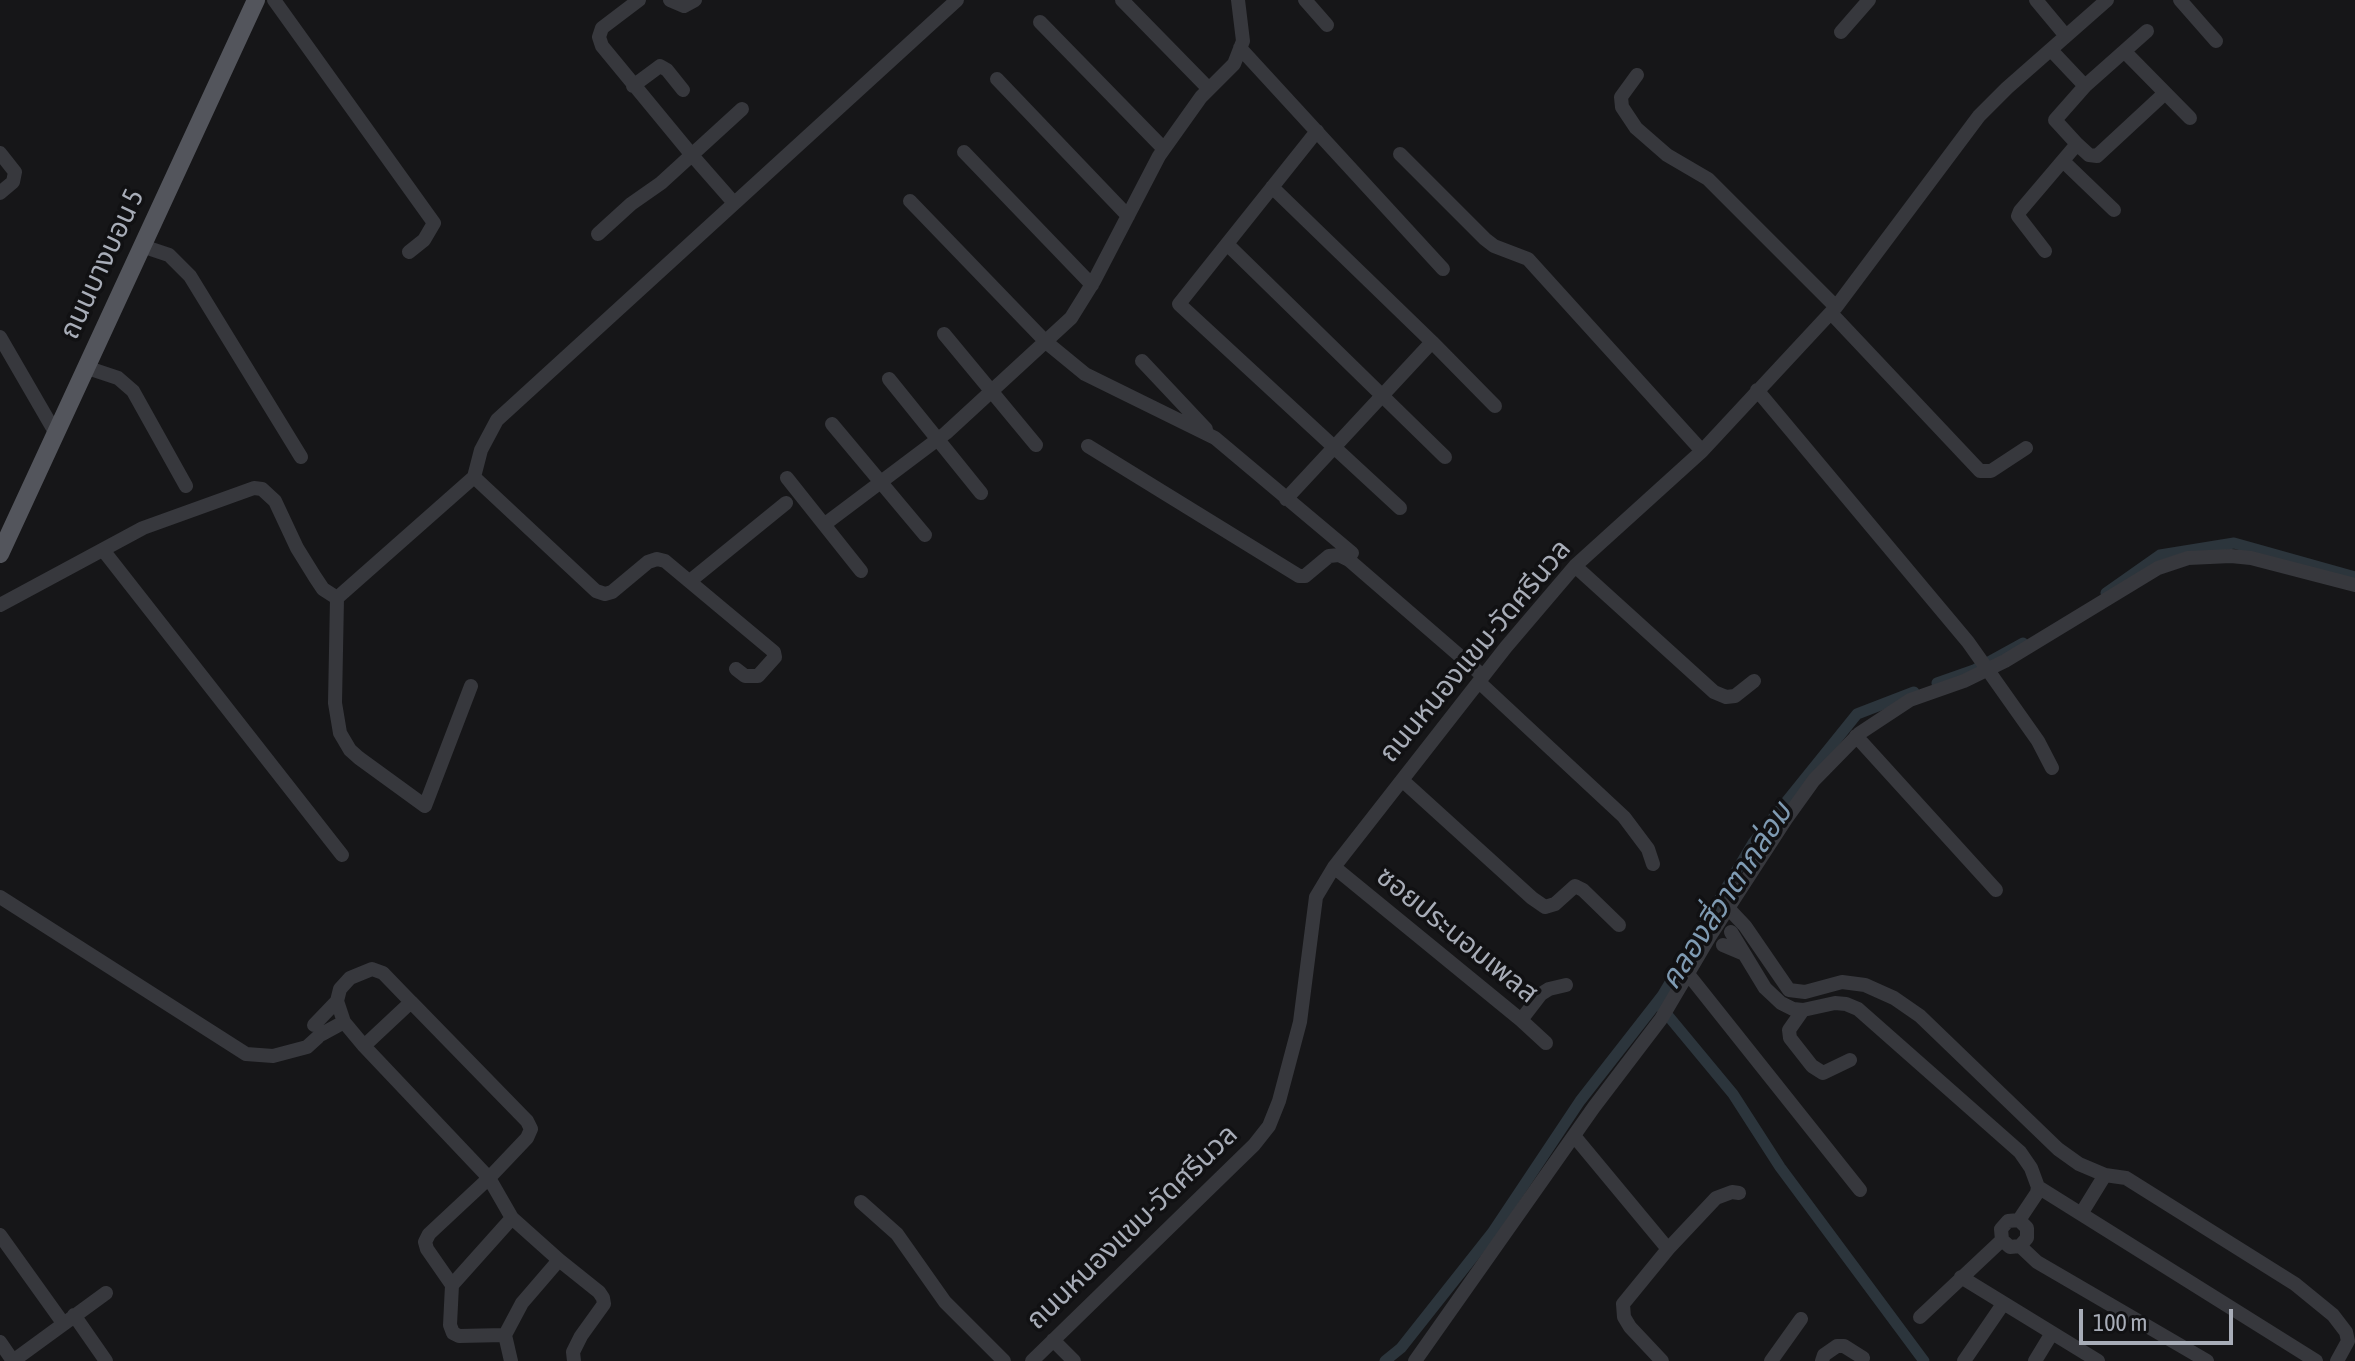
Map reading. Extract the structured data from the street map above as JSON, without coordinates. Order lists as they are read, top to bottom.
{
  "streets": {
    "main road": ["ถนนบางบอน 5"],
    "street": ["ถนนหนองแขม-วัดศรีนวล", "ซอยประนอมเพลส"]
  },
  "crossings": [
    ["ถนนหนองแขม-วัดศรีนวล", "ซอยประนอมเพลส"]
  ],
  "water": ["คลองสี่วาตากล่อม"],
  "scale_bar": "100 m"
}
